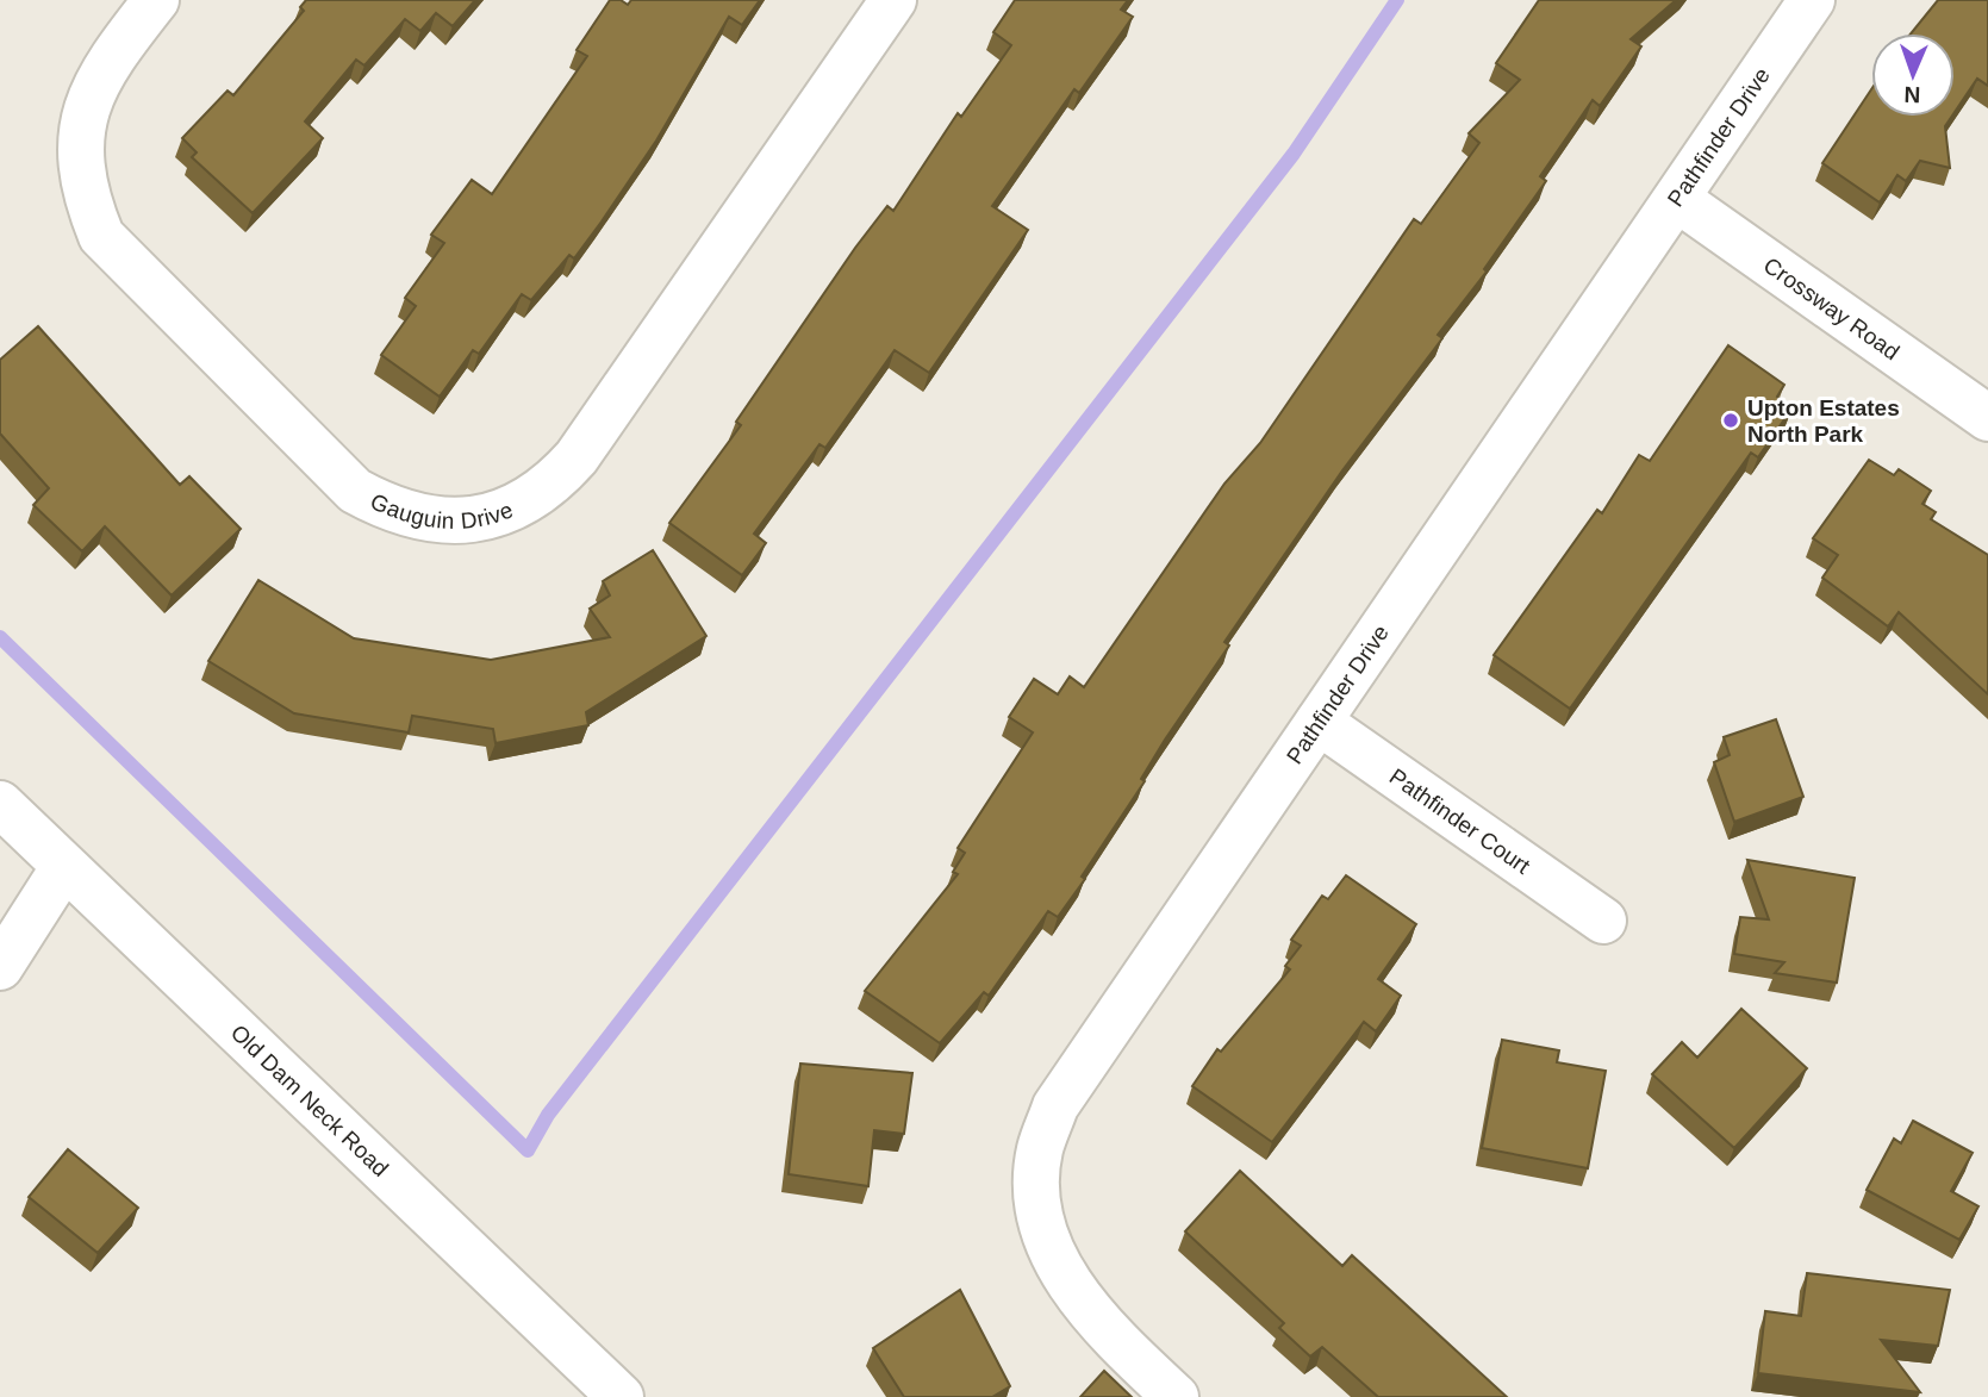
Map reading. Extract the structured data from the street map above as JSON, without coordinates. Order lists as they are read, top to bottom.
{
  "streets": {
    "street": [
      "Pathfinder Drive",
      "Crossway Road",
      "Gauguin Drive",
      "Pathfinder Court",
      "Old Dam Neck Road"
    ]
  },
  "crossings": [
    ["Pathfinder Drive", "Crossway Road"],
    ["Pathfinder Drive", "Pathfinder Court"]
  ],
  "places": ["Upton Estates North Park"],
  "north": "bottom"
}
